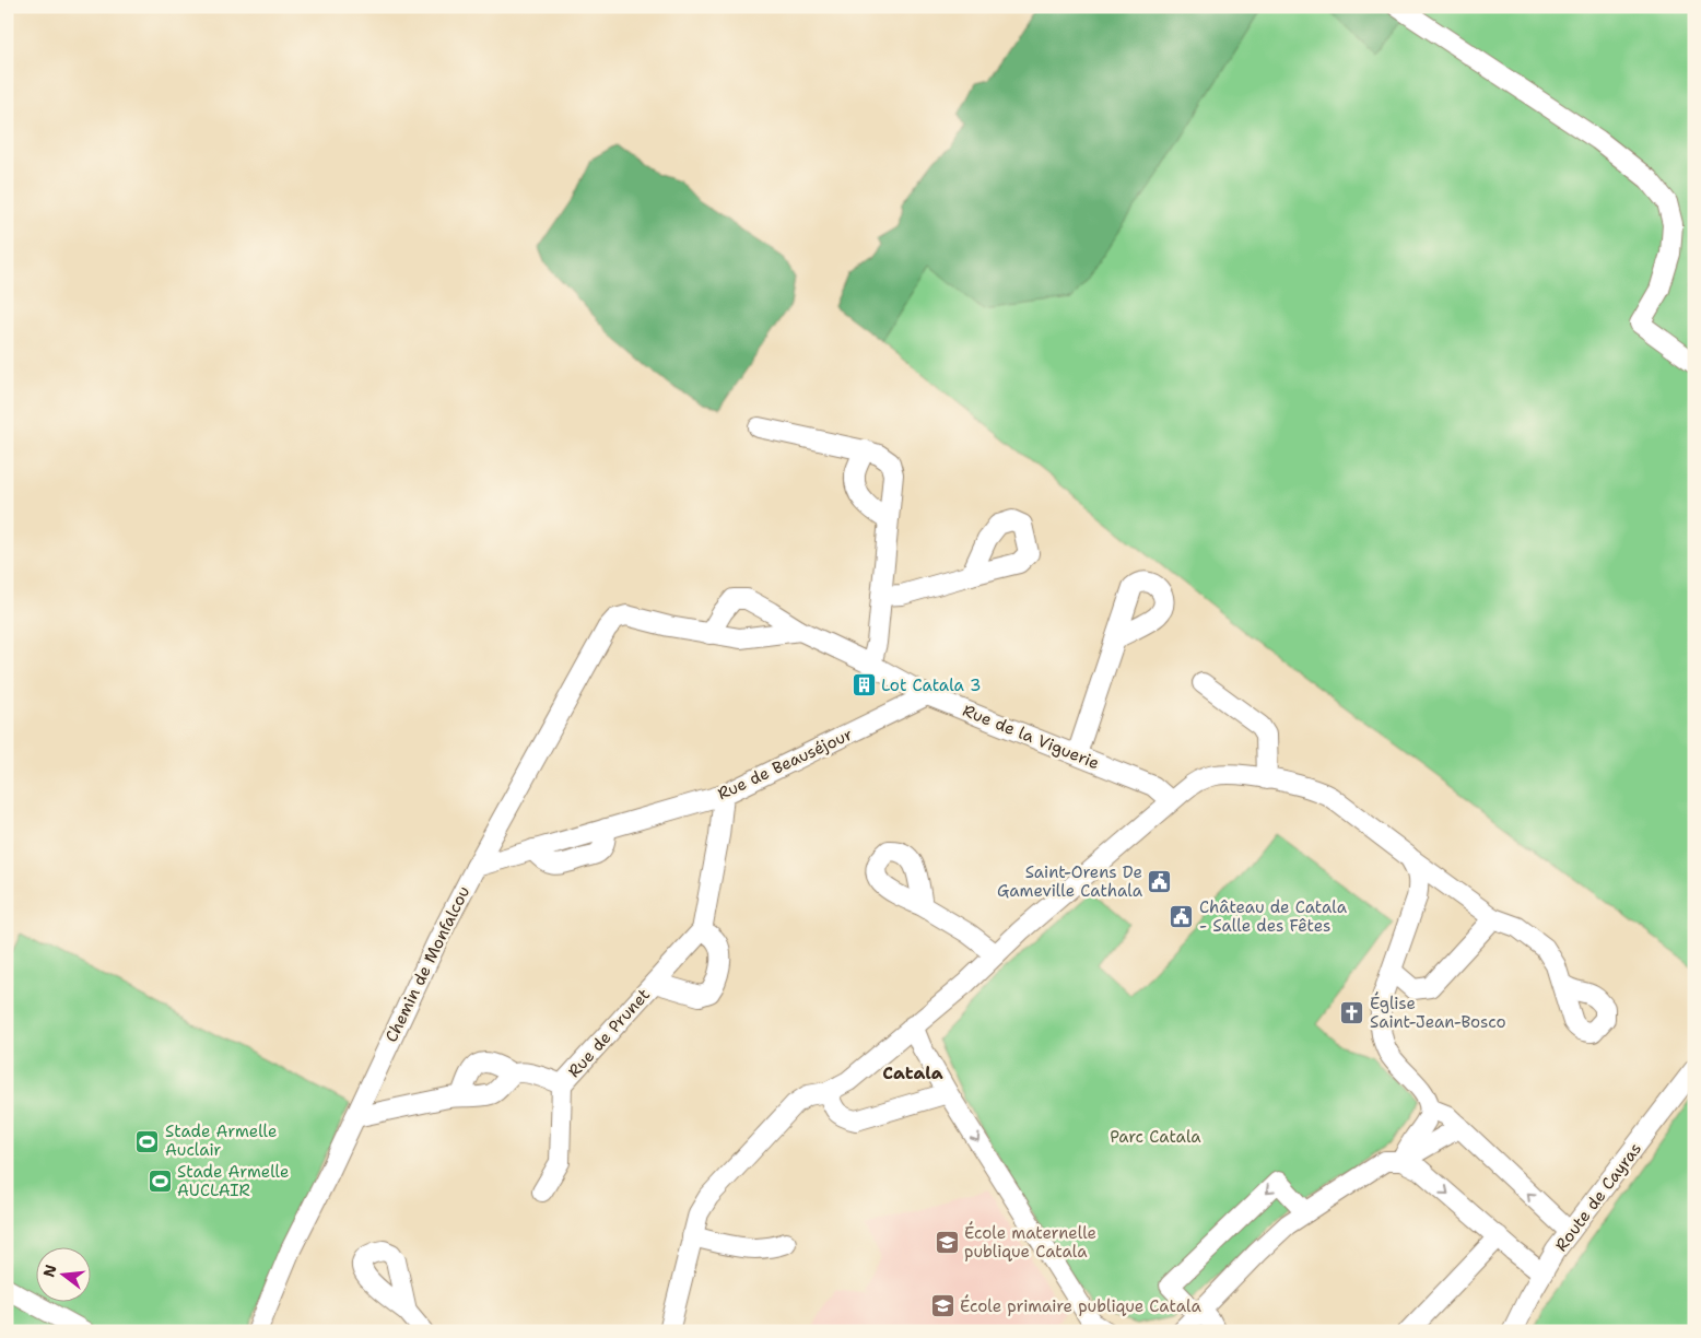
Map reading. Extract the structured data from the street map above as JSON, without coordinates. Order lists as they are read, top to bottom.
{
  "streets": {
    "street": [
      "Rue de la Viguerie",
      "Rue de Beauséjour",
      "Chemin de Monfalcou",
      "Rue de Prunet",
      "Route de Cayras"
    ]
  },
  "crossings": [
    ["Rue de la Viguerie", "Rue de Beauséjour"],
    ["Rue de la Viguerie", "Chemin de Monfalcou"],
    ["Rue de Beauséjour", "Chemin de Monfalcou"]
  ],
  "districts": ["Catala"],
  "parks": ["Parc Catala"],
  "places": {
    "building": ["Lot Catala 3"],
    "public building": ["Saint-Orens De Gameville Cathala", "Château de Catala - Salle des Fêtes"],
    "church": ["Église Saint-Jean-Bosco"],
    "sports": ["Stade Armelle Auclair", "Stade Armelle AUCLAIR"],
    "school or university": ["École maternelle publique Catala", "École primaire publique Catala"]
  },
  "north": "left"
}
